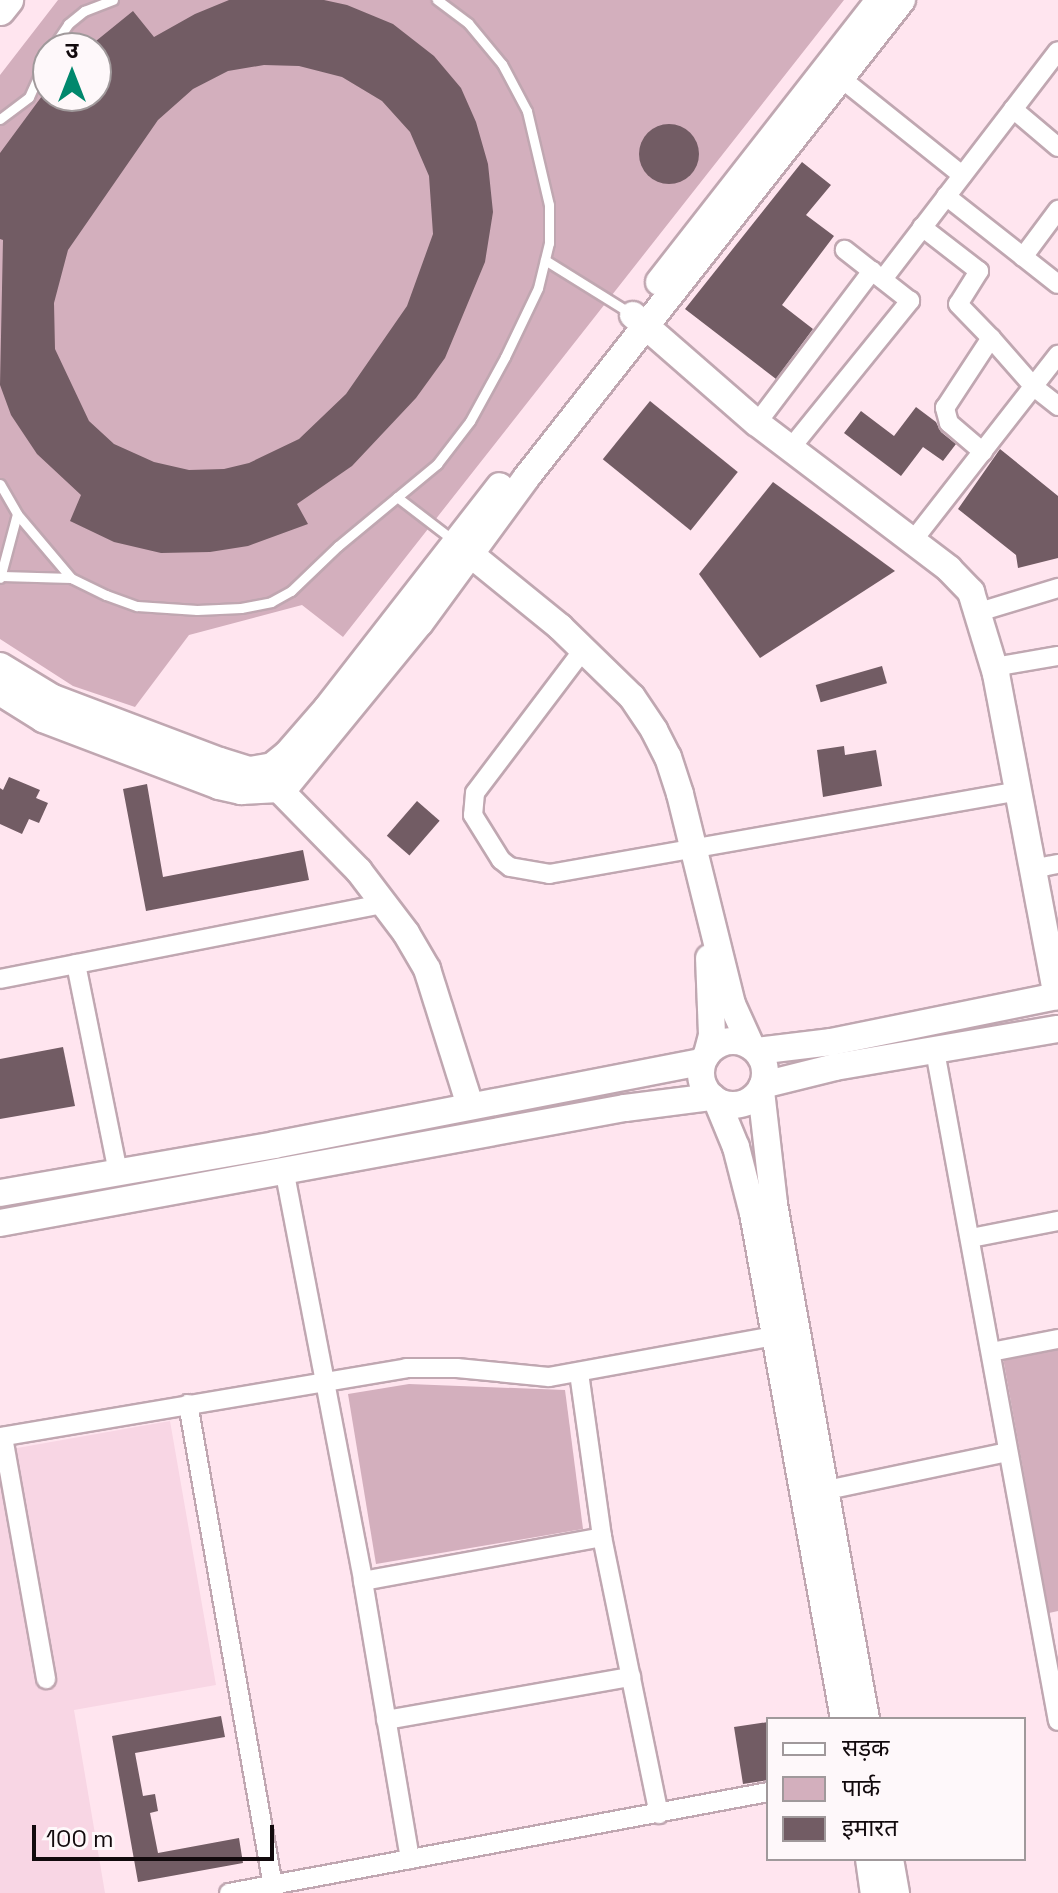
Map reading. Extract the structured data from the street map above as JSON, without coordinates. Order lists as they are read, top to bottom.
{
  "legend": ["सड़क", "पार्क", "इमारत"],
  "scale_bar": "100 m",
  "north": "top"
}
